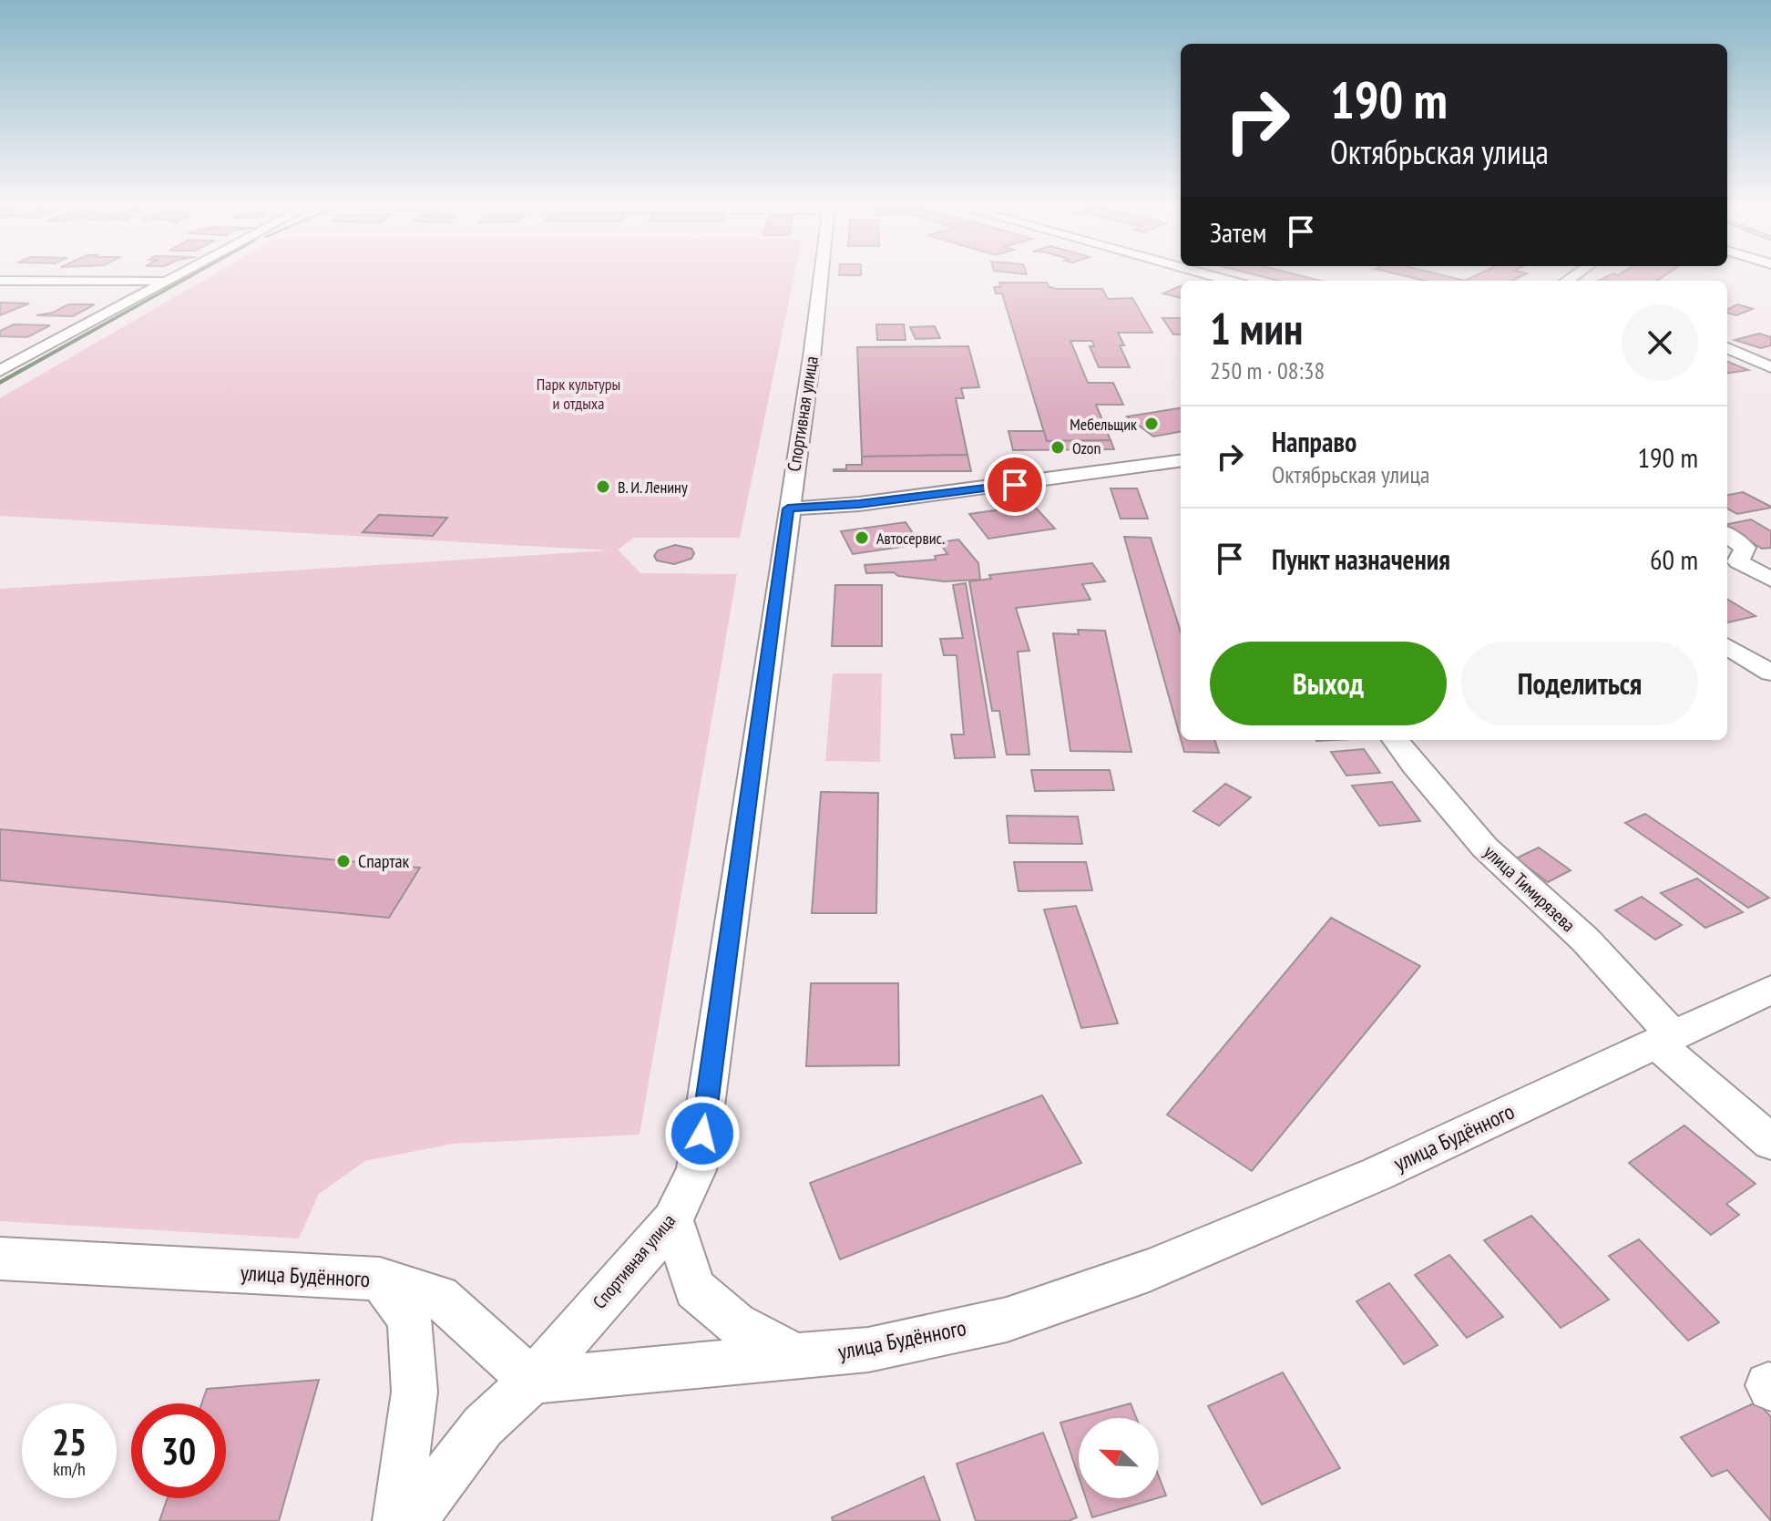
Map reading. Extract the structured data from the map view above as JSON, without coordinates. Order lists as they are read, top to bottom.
{
  "streets": {
    "street": ["Спортивная улица", "улица Тимирязева", "улица Будённого"]
  },
  "crossings": [
    ["Спортивная улица", "улица Будённого"],
    ["улица Тимирязева", "улица Будённого"]
  ],
  "parks": ["Парк культуры и отдыха"],
  "places": [
    "Мебельщик",
    "Ozon",
    "В. И. Ленину",
    "Автосервис.",
    "Спартак"
  ],
  "north": "top left",
  "page": {
    "turn": ["190 m", "Октябрьская улица"],
    "then": "Затем",
    "heading": ["1 мин", "250 m · 08:38"],
    "list": [
      {
        "name": "Направо",
        "note": "Октябрьская улица",
        "value": "190 m"
      },
      {
        "name": "Пункт назначения",
        "value": "60 m"
      }
    ],
    "buttons": ["Выход", "Поделиться"],
    "speed": "25 km/h",
    "limit": "30"
  }
}
